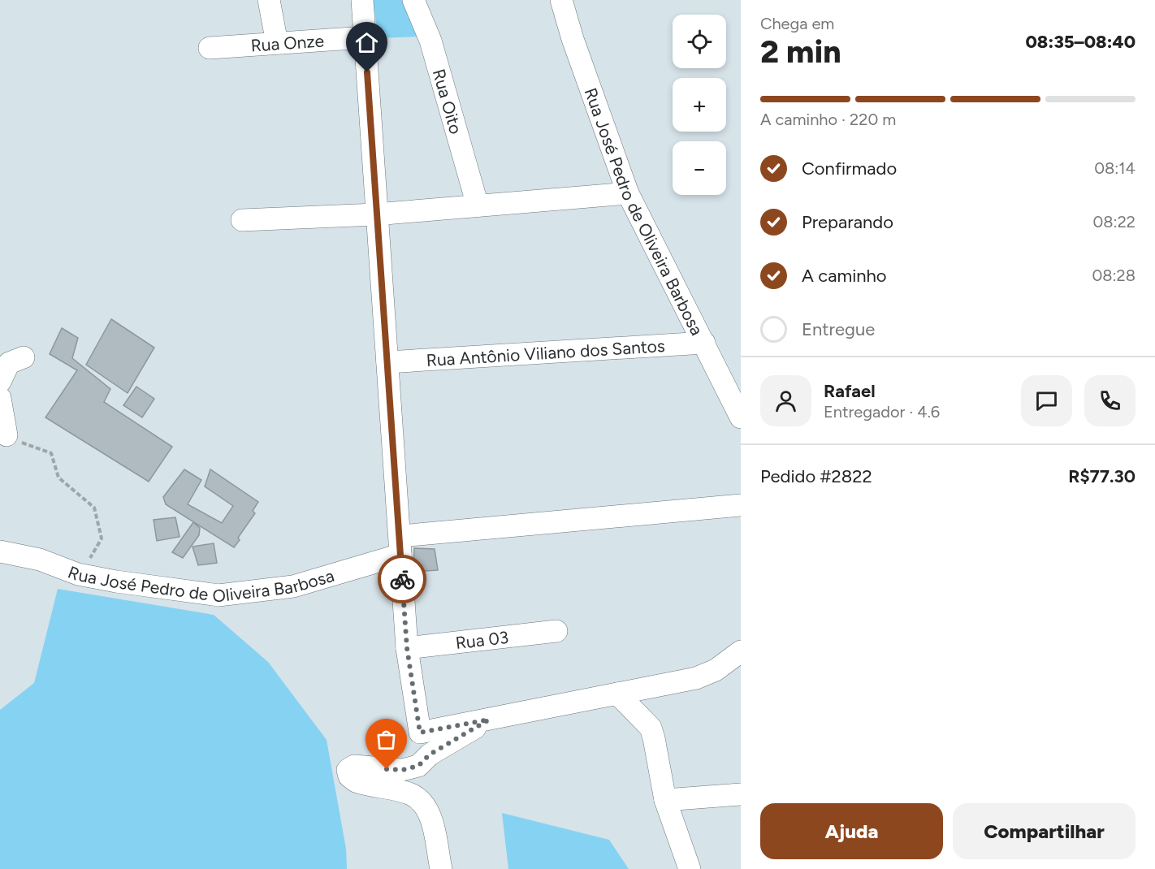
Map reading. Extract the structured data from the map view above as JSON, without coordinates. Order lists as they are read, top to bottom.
{
  "streets": {
    "street": [
      "Rua Onze",
      "Rua Oito",
      "Rua José Pedro de Oliveira Barbosa",
      "Rua Antônio Viliano dos Santos",
      "Rua 03"
    ]
  },
  "crossings": [
    ["Rua José Pedro de Oliveira Barbosa", "Rua Antônio Viliano dos Santos"]
  ],
  "page": {
    "heading": ["2 min", "Chega em", "08:35–08:40"],
    "panel": [
      "Rafael",
      "Entregador · 4.6",
      "Pedido #2822",
      "R$77.30"
    ],
    "map_buttons": ["+", "−"],
    "bar": "A caminho · 220 m",
    "list": [
      ["Confirmado", "08:14"],
      ["Preparando", "08:22"],
      ["A caminho", "08:28"],
      "Entregue"
    ],
    "buttons": ["Ajuda", "Compartilhar"]
  }
}
